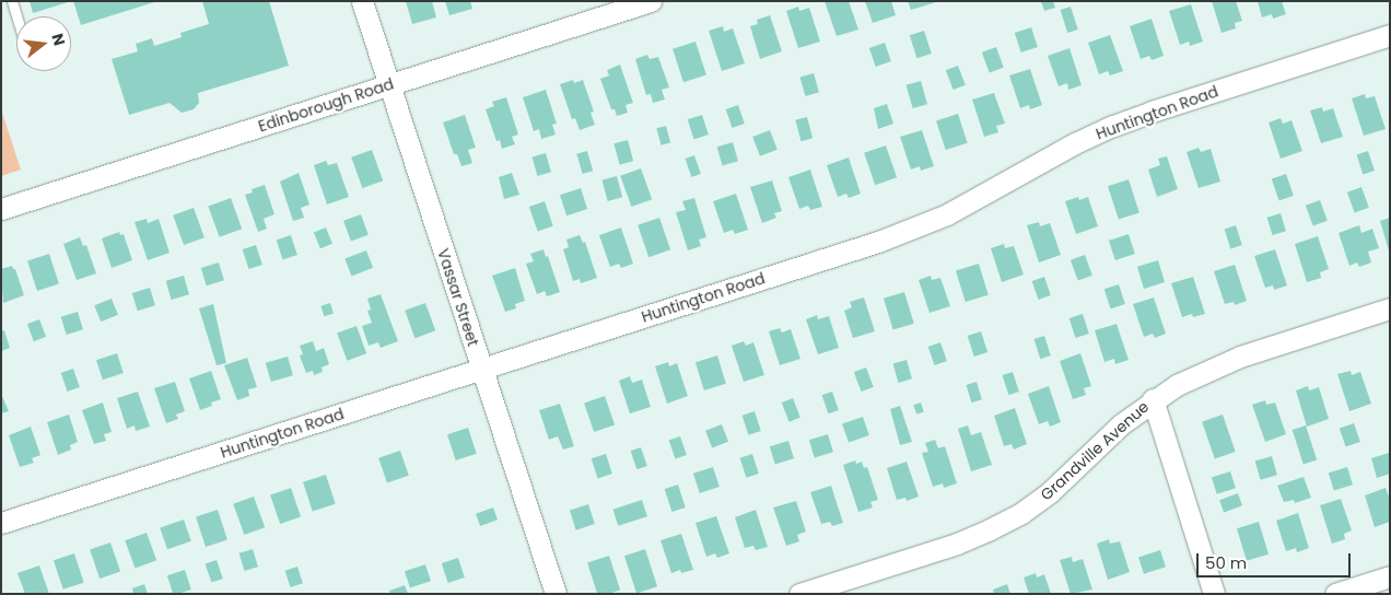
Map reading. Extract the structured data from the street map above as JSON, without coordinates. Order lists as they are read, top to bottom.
{
  "streets": {
    "street": [
      "Edinborough Road",
      "Huntington Road",
      "Vassar Street",
      "Grandville Avenue"
    ]
  },
  "crossings": [
    ["Edinborough Road", "Vassar Street"],
    ["Huntington Road", "Vassar Street"]
  ],
  "scale_bar": "50 m",
  "north": "right"
}
